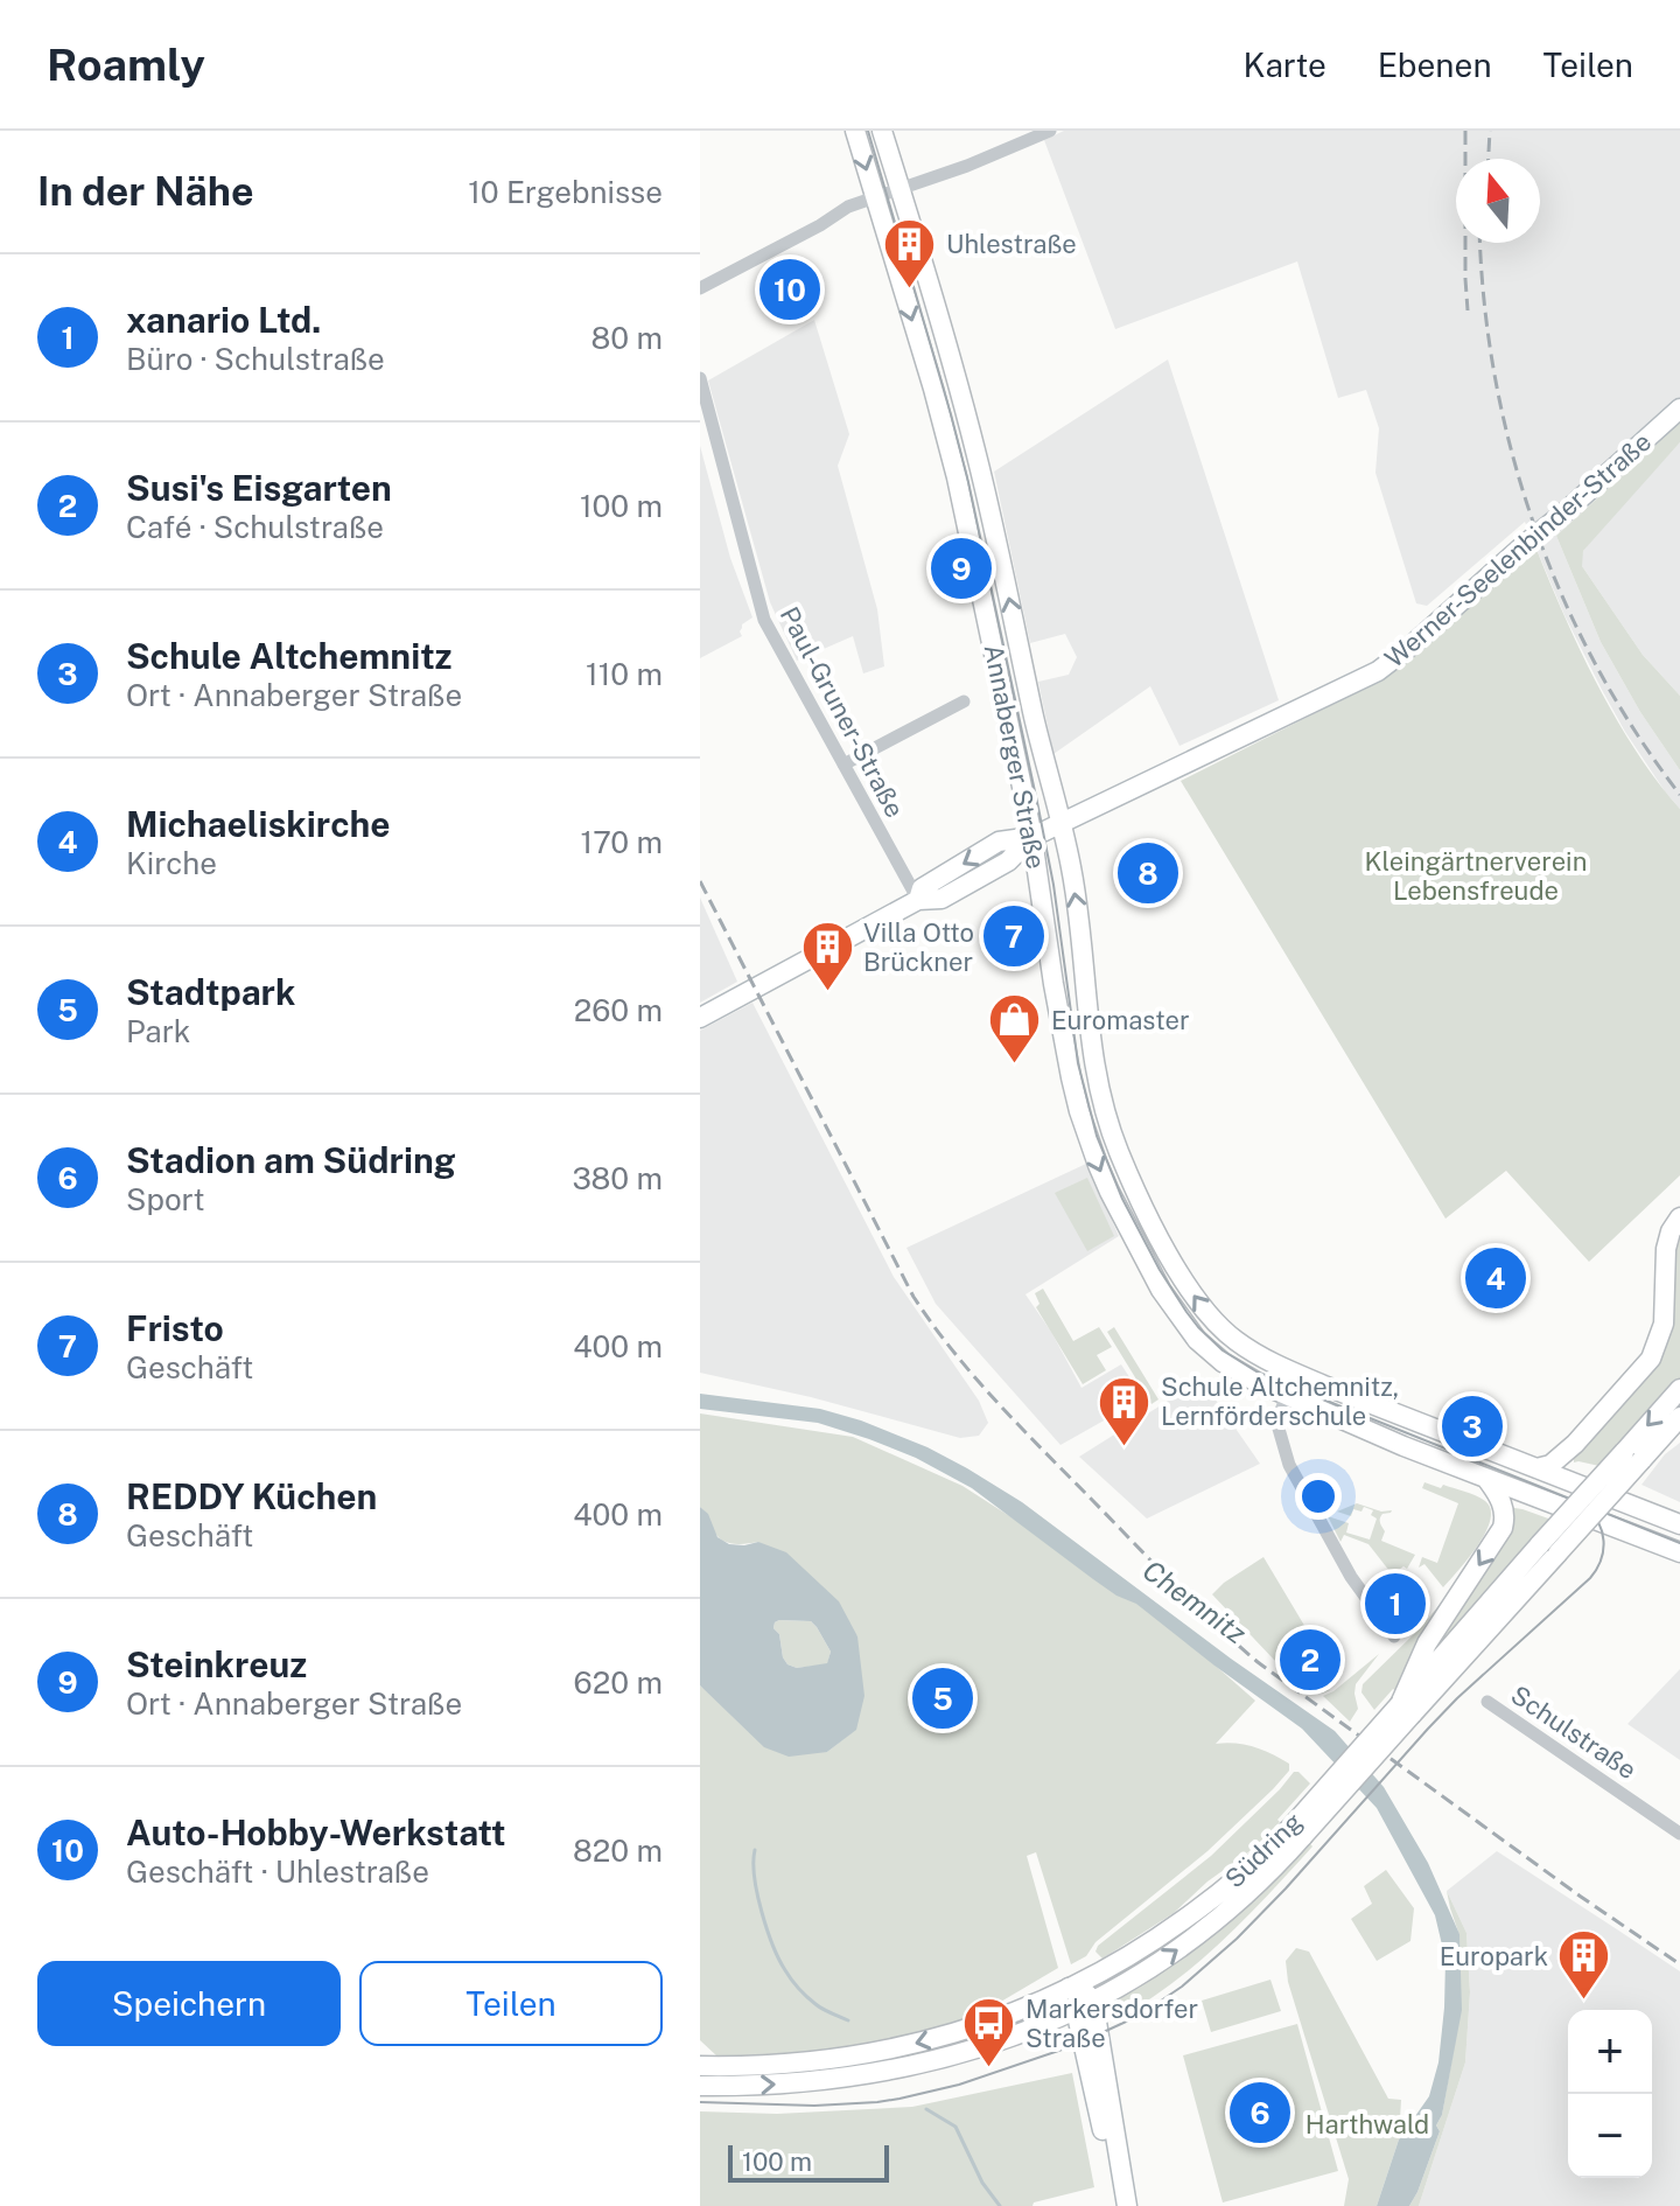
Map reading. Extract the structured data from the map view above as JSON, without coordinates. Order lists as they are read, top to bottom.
{
  "streets": {
    "main road": ["Werner-Seelenbinder-Straße", "Annaberger Straße", "Südring"],
    "street": ["Paul-Gruner-Straße", "Schulstraße"]
  },
  "crossings": [
    ["Werner-Seelenbinder-Straße", "Paul-Gruner-Straße"],
    ["Werner-Seelenbinder-Straße", "Annaberger Straße"]
  ],
  "water": ["Chemnitz"],
  "parks": ["Kleingärtnerverein Lebensfreude", "Harthwald"],
  "places": {
    "building": [
      "Uhlestraße",
      "Villa Otto Brückner",
      "Schule Altchemnitz, Lernförderschule",
      "Europark"
    ],
    "shop": ["Euromaster"],
    "bus stop": ["Markersdorfer Straße"]
  },
  "scale_bar": "100 m",
  "north": "top",
  "page": {
    "header": "Roamly",
    "nav": ["Karte", "Ebenen", "Teilen"],
    "heading": ["In der Nähe", "10 Ergebnisse"],
    "list": [
      {
        "mark": "1",
        "name": "xanario Ltd.",
        "note": "Büro · Schulstraße",
        "value": "80 m"
      },
      {
        "mark": "2",
        "name": "Susi's Eisgarten",
        "note": "Café · Schulstraße",
        "value": "100 m"
      },
      {
        "mark": "3",
        "name": "Schule Altchemnitz",
        "note": "Ort · Annaberger Straße",
        "value": "110 m"
      },
      {
        "mark": "4",
        "name": "Michaeliskirche",
        "note": "Kirche",
        "value": "170 m"
      },
      {
        "mark": "5",
        "name": "Stadtpark",
        "note": "Park",
        "value": "260 m"
      },
      {
        "mark": "6",
        "name": "Stadion am Südring",
        "note": "Sport",
        "value": "380 m"
      },
      {
        "mark": "7",
        "name": "Fristo",
        "note": "Geschäft",
        "value": "400 m"
      },
      {
        "mark": "8",
        "name": "REDDY Küchen",
        "note": "Geschäft",
        "value": "400 m"
      },
      {
        "mark": "9",
        "name": "Steinkreuz",
        "note": "Ort · Annaberger Straße",
        "value": "620 m"
      },
      {
        "mark": "10",
        "name": "Auto-Hobby-Werkstatt",
        "note": "Geschäft · Uhlestraße",
        "value": "820 m"
      }
    ],
    "pins": [
      "10",
      "9",
      "8",
      "7",
      "4",
      "3",
      "1",
      "2",
      "5",
      "6"
    ],
    "buttons": ["Speichern", "Teilen"],
    "map_buttons": ["+", "−"],
    "scale": "100 m"
  }
}
